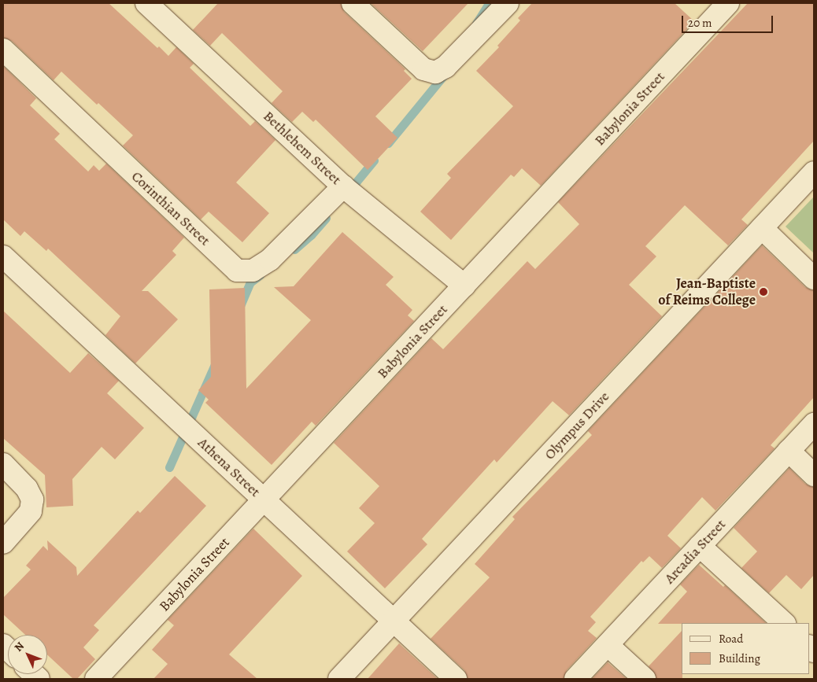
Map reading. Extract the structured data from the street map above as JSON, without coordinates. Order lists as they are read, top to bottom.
{
  "streets": {
    "street": [
      "Babylonia Street",
      "Bethlehem Street",
      "Corinthian Street",
      "Olympus Drive",
      "Athena Street",
      "Arcadia Street"
    ]
  },
  "crossings": [
    ["Babylonia Street", "Bethlehem Street"],
    ["Babylonia Street", "Athena Street"],
    ["Bethlehem Street", "Corinthian Street"],
    ["Olympus Drive", "Athena Street"]
  ],
  "places": ["Jean-Baptiste of Reims College"],
  "legend": ["Road", "Building"],
  "scale_bar": "20 m",
  "north": "top left"
}
